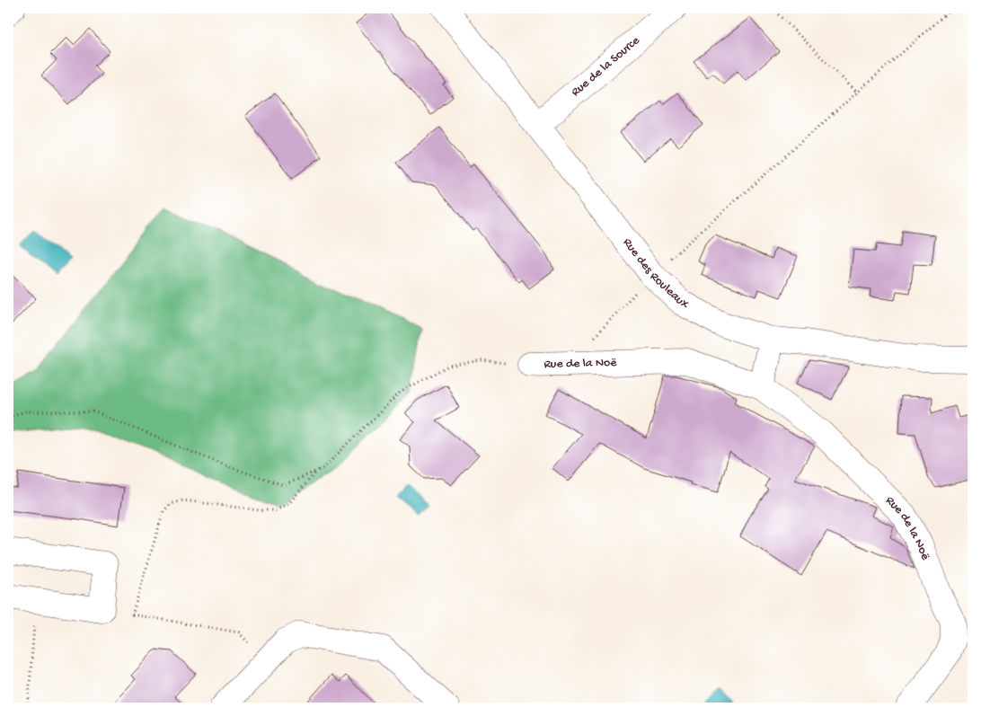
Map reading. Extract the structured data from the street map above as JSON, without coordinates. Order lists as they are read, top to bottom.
{
  "streets": {
    "street": ["Rue de la Source", "Rue des Rouleaux", "Rue de la Noë"]
  },
  "crossings": [
    ["Rue de la Source", "Rue des Rouleaux"]
  ]
}
